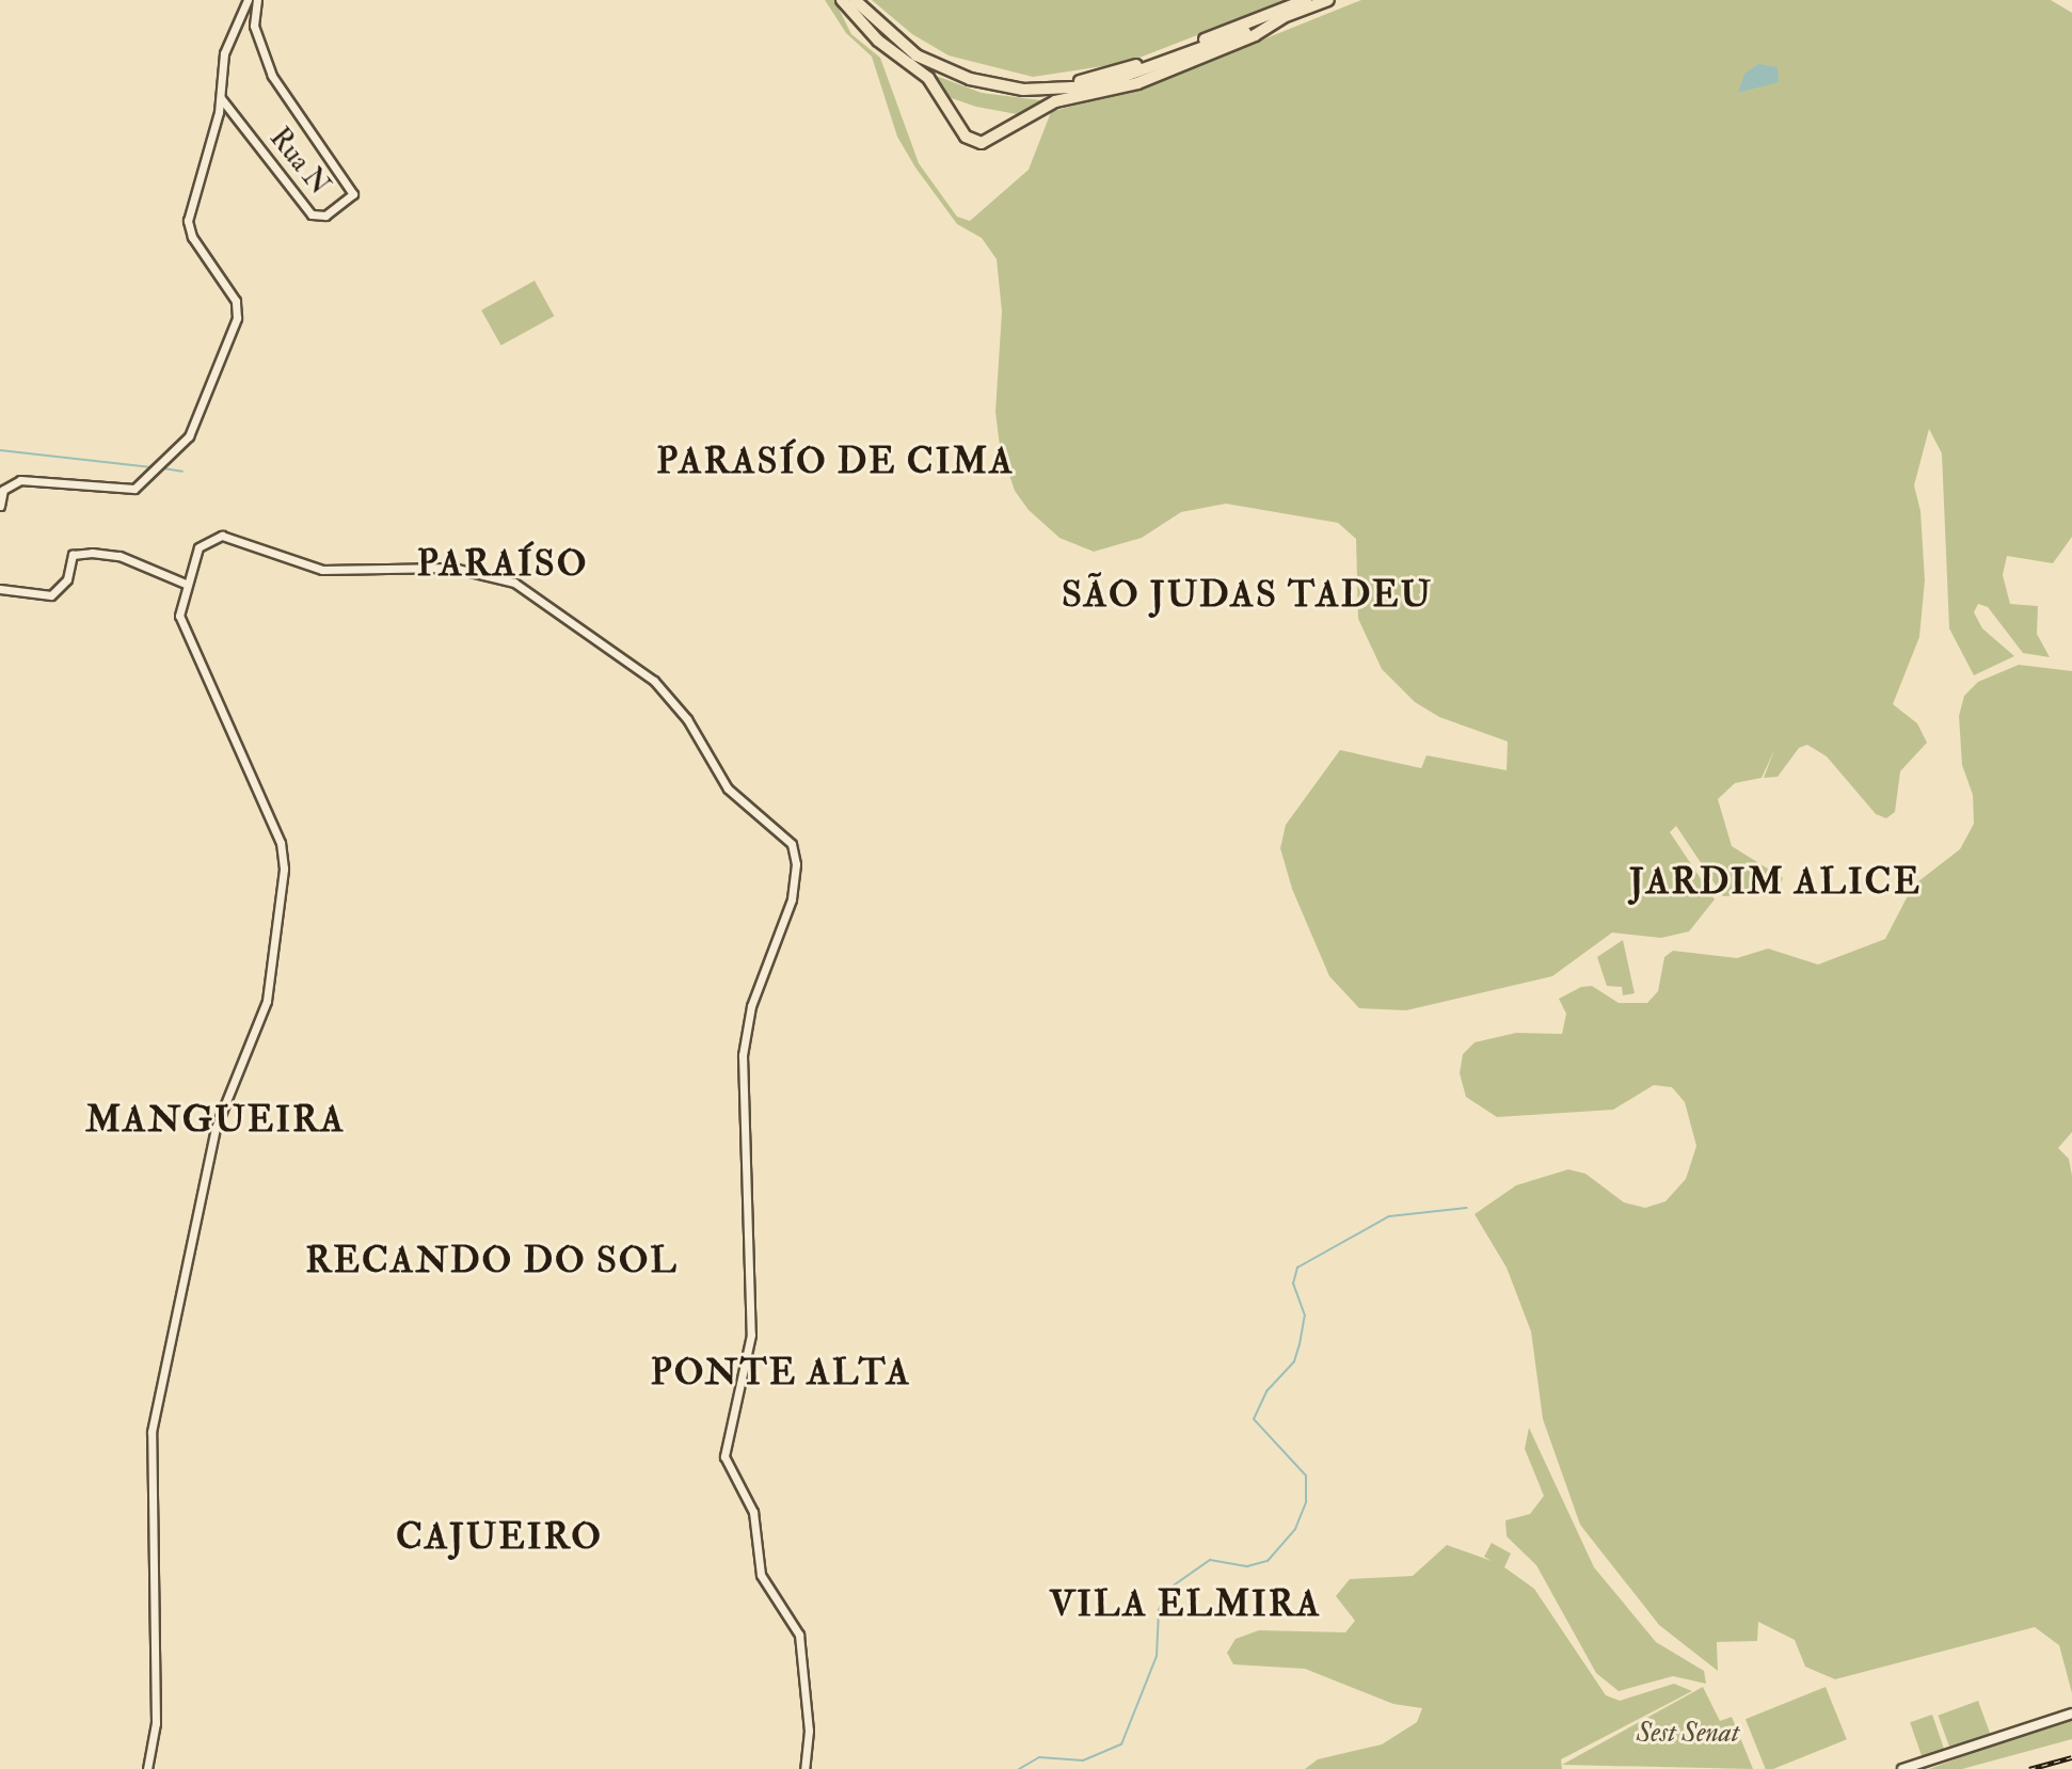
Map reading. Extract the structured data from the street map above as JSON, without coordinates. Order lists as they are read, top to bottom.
{
  "streets": {
    "street": ["Rua N"]
  },
  "districts": [
    "PARASÍO DE CIMA",
    "PARAÍSO",
    "SÃO JUDAS TADEU",
    "JARDIM ALICE",
    "MANGUEIRA",
    "RECANDO DO SOL",
    "PONTE ALTA",
    "CAJUEIRO",
    "VILA ELMIRA"
  ],
  "parks": ["Sest Senat"]
}
